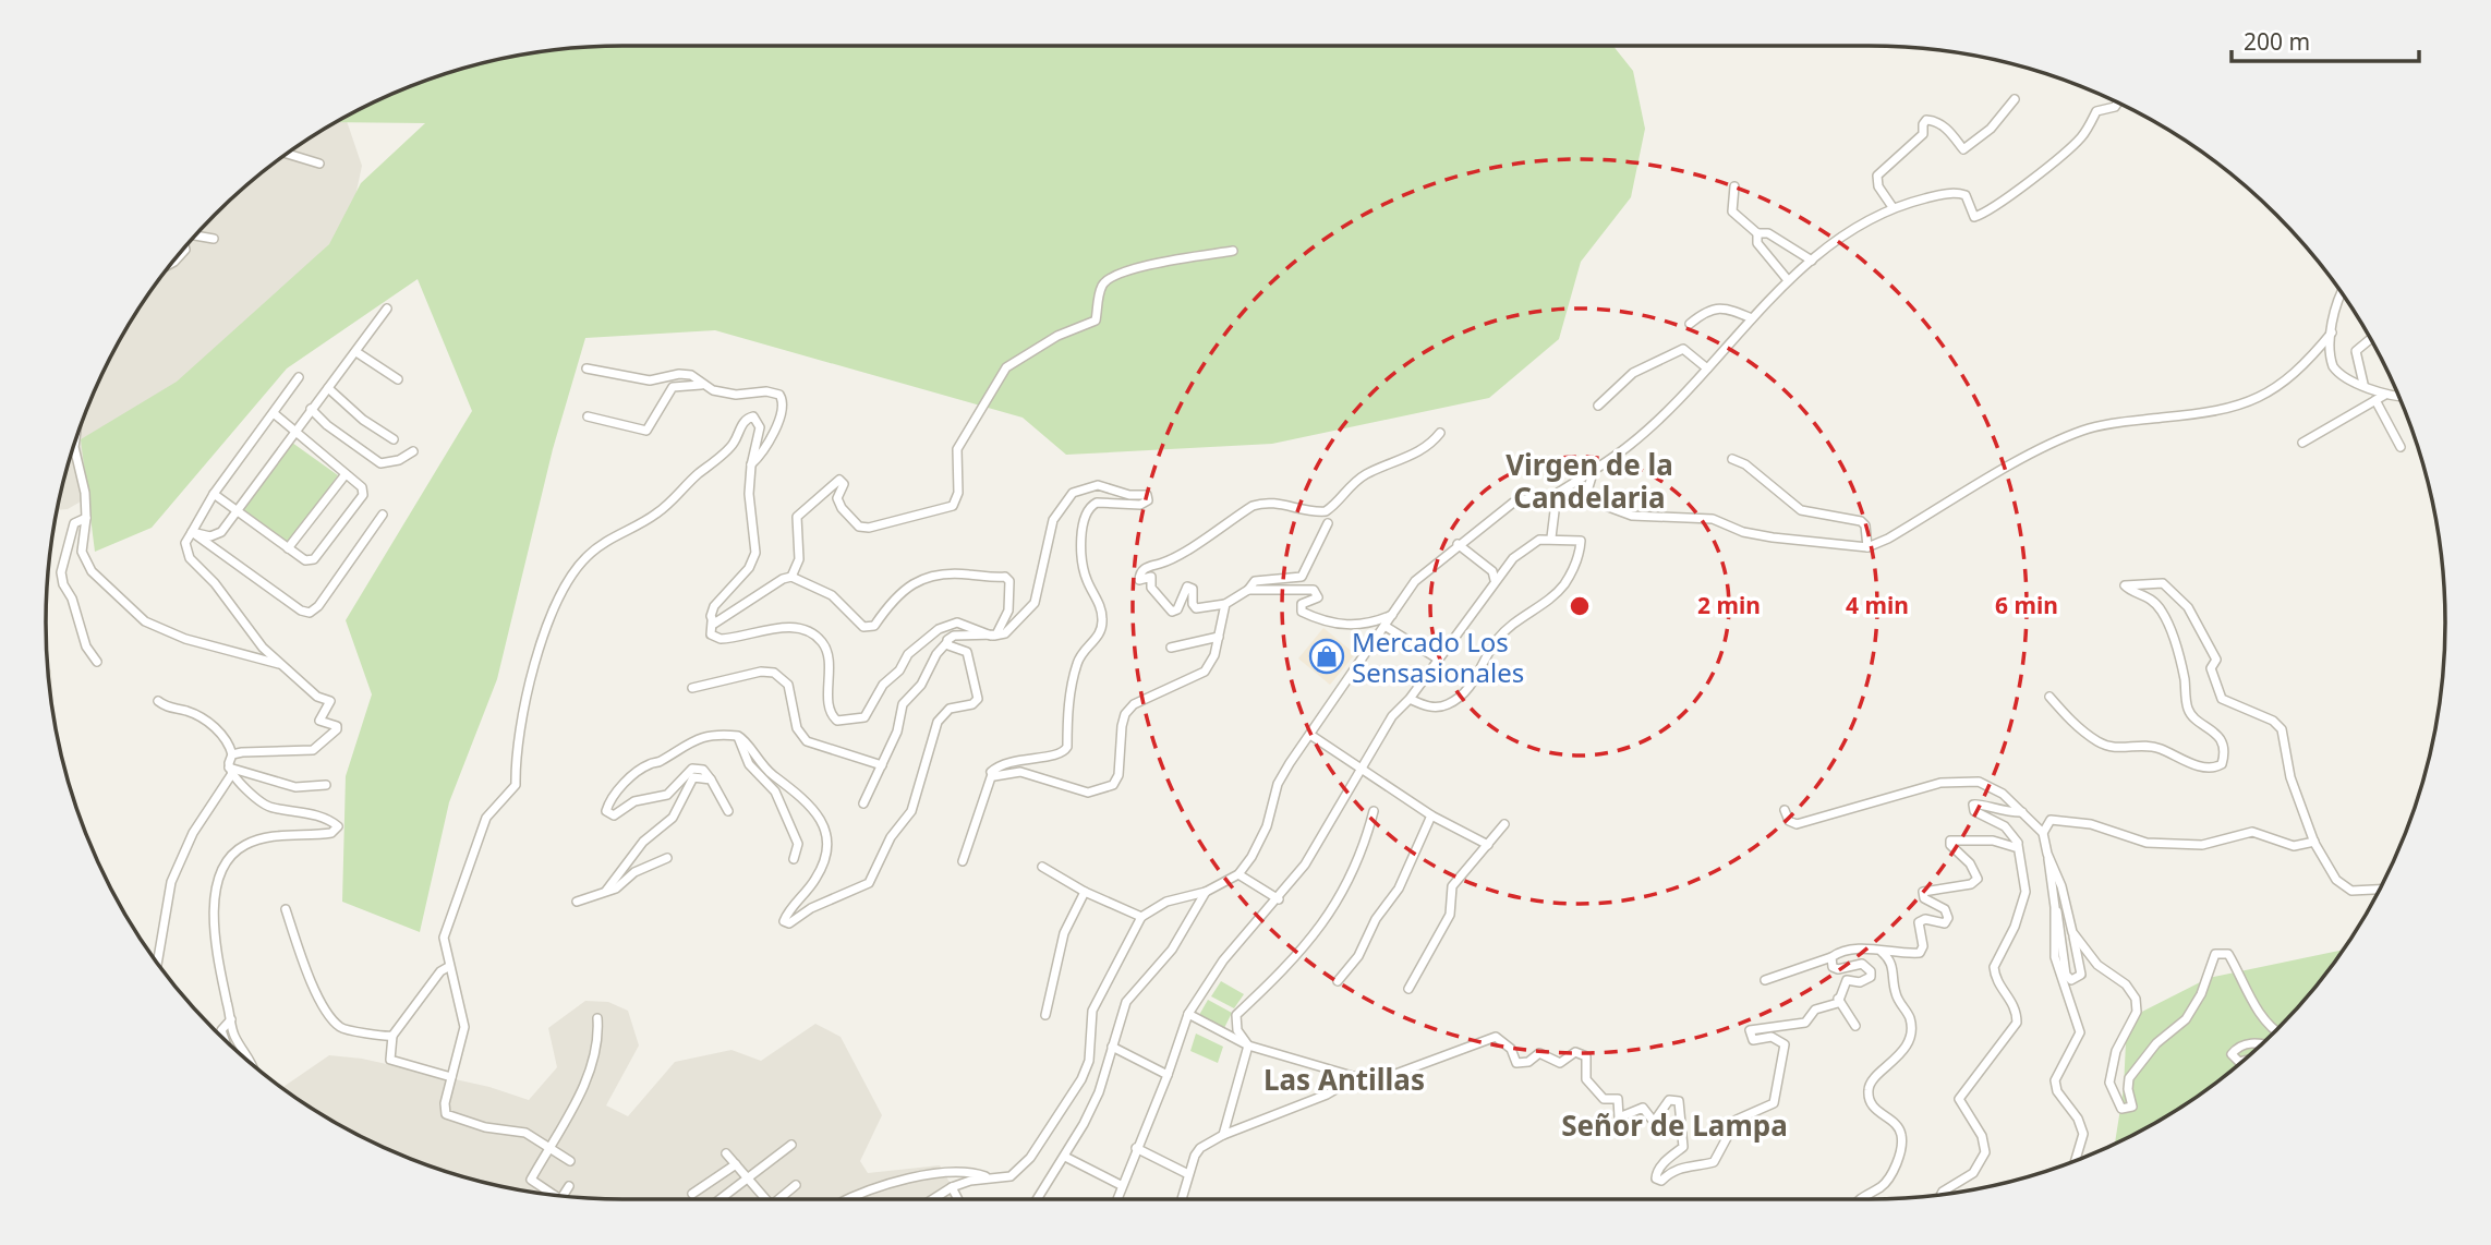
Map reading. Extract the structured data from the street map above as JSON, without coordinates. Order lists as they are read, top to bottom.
{
  "districts": ["Virgen de la Candelaria", "Las Antillas", "Señor de Lampa"],
  "places": {
    "shop": ["Mercado Los Sensasionales"]
  },
  "scale_bar": "200 m",
  "rings": ["2 min", "4 min", "6 min"]
}
